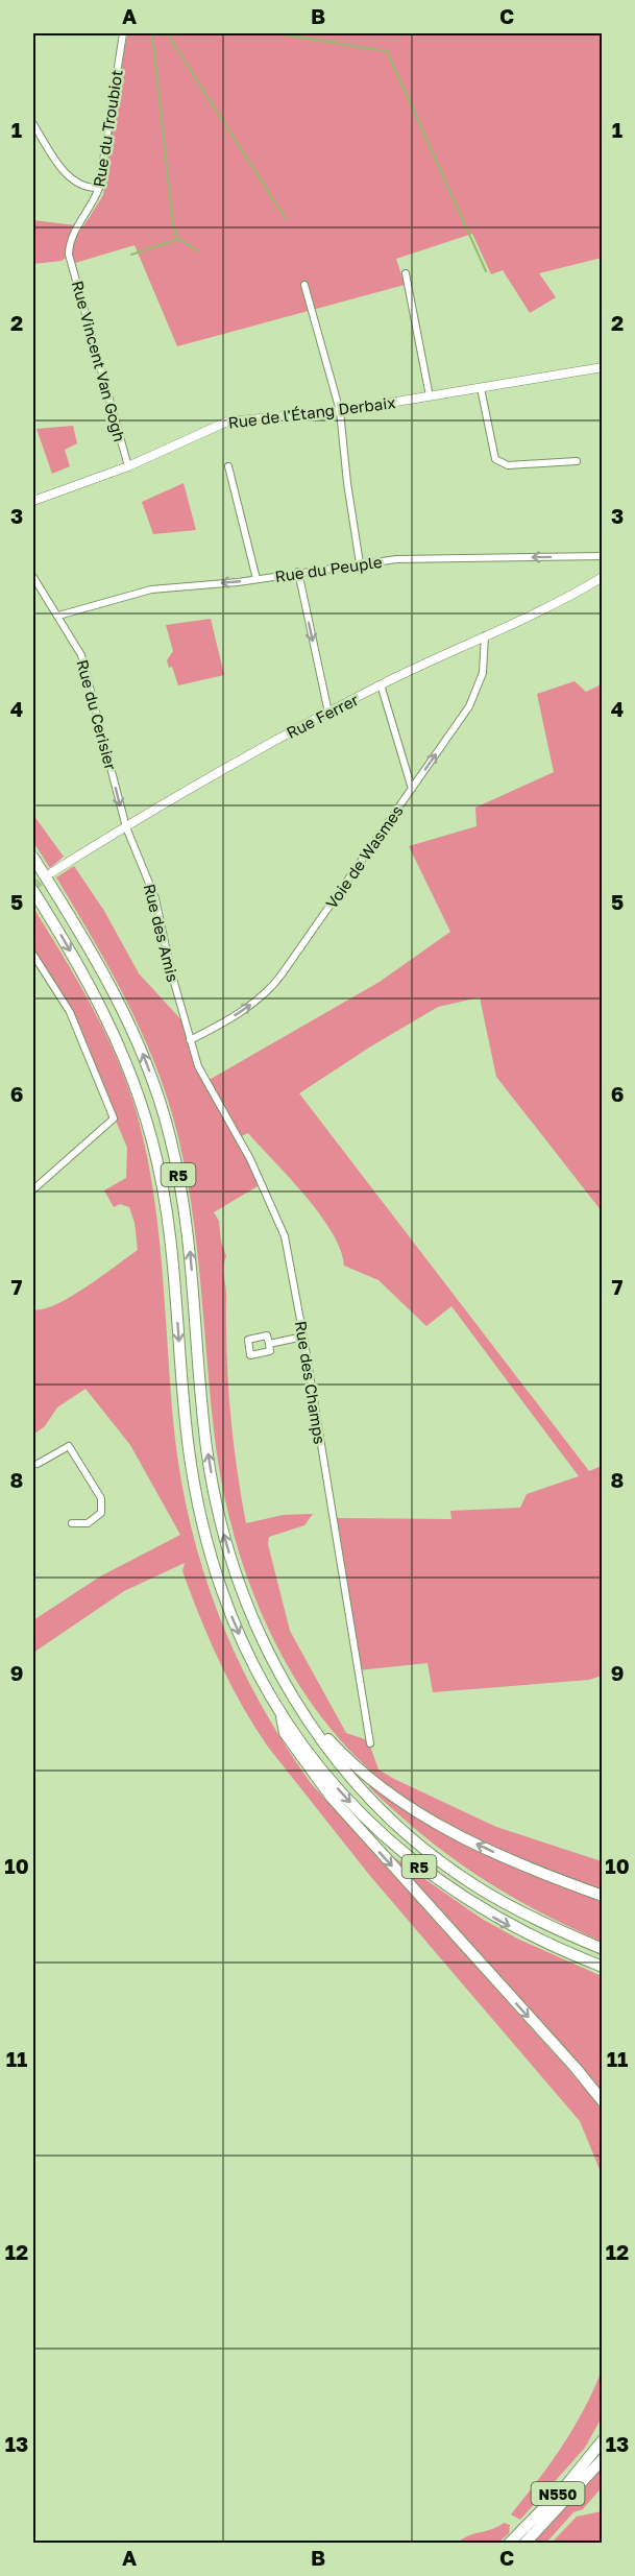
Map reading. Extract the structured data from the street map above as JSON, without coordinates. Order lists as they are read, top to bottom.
{
  "streets": {
    "highway": ["R5", "N550"],
    "street": [
      "Rue du Troubiot",
      "Rue Vincent Van Gogh",
      "Rue de l'Étang Derbaix",
      "Rue du Peuple",
      "Rue du Cerisier",
      "Rue Ferrer",
      "Voie de Wasmes",
      "Rue des Amis",
      "Rue des Champs"
    ]
  },
  "crossings": [
    ["Rue du Troubiot", "Rue Vincent Van Gogh"],
    ["Rue Vincent Van Gogh", "Rue de l'Étang Derbaix"],
    ["Rue du Peuple", "Rue du Cerisier"],
    ["Rue du Cerisier", "Rue Ferrer"],
    ["Rue du Cerisier", "Rue des Amis"],
    ["Rue Ferrer", "Voie de Wasmes"],
    ["Rue Ferrer", "Rue des Amis"],
    ["Voie de Wasmes", "Rue des Amis"],
    ["Voie de Wasmes", "Rue des Champs"],
    ["Rue des Amis", "Rue des Champs"]
  ],
  "one_way": ["Rue du Peuple", "Rue du Cerisier", "Voie de Wasmes"],
  "grid": {
    "columns": ["A", "B", "C"],
    "rows": [
      "1",
      "2",
      "3",
      "4",
      "5",
      "6",
      "7",
      "8",
      "9",
      "10",
      "11",
      "12",
      "13"
    ]
  }
}
